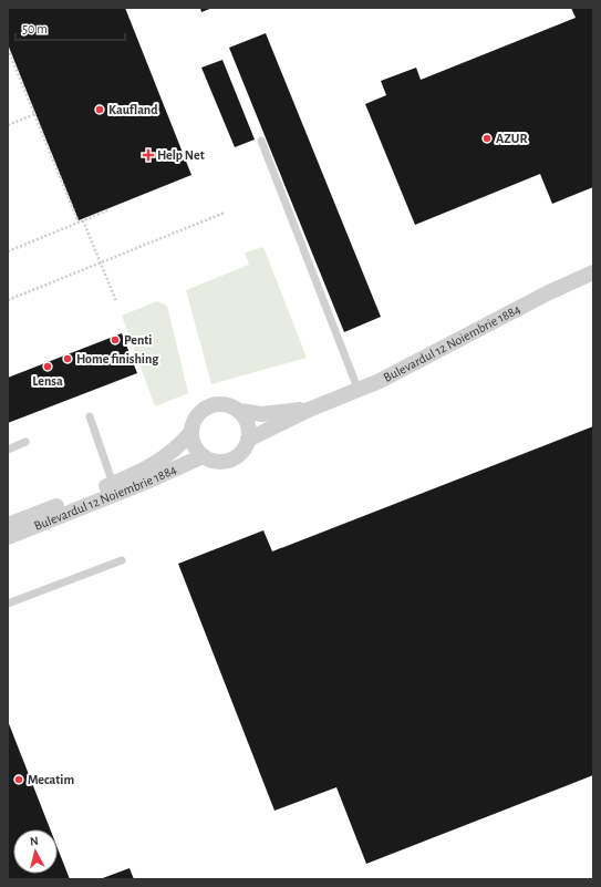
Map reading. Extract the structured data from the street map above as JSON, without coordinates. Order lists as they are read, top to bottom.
{
  "streets": {
    "street": ["Bulevardul 12 Noiembrie 1884"]
  },
  "places": {
    "other": [
      "Kaufland",
      "AZUR",
      "Penti",
      "Home finishing",
      "Lensa",
      "Mecatim"
    ],
    "health": ["Help Net"]
  },
  "scale_bar": "50 m",
  "north": "top"
}
